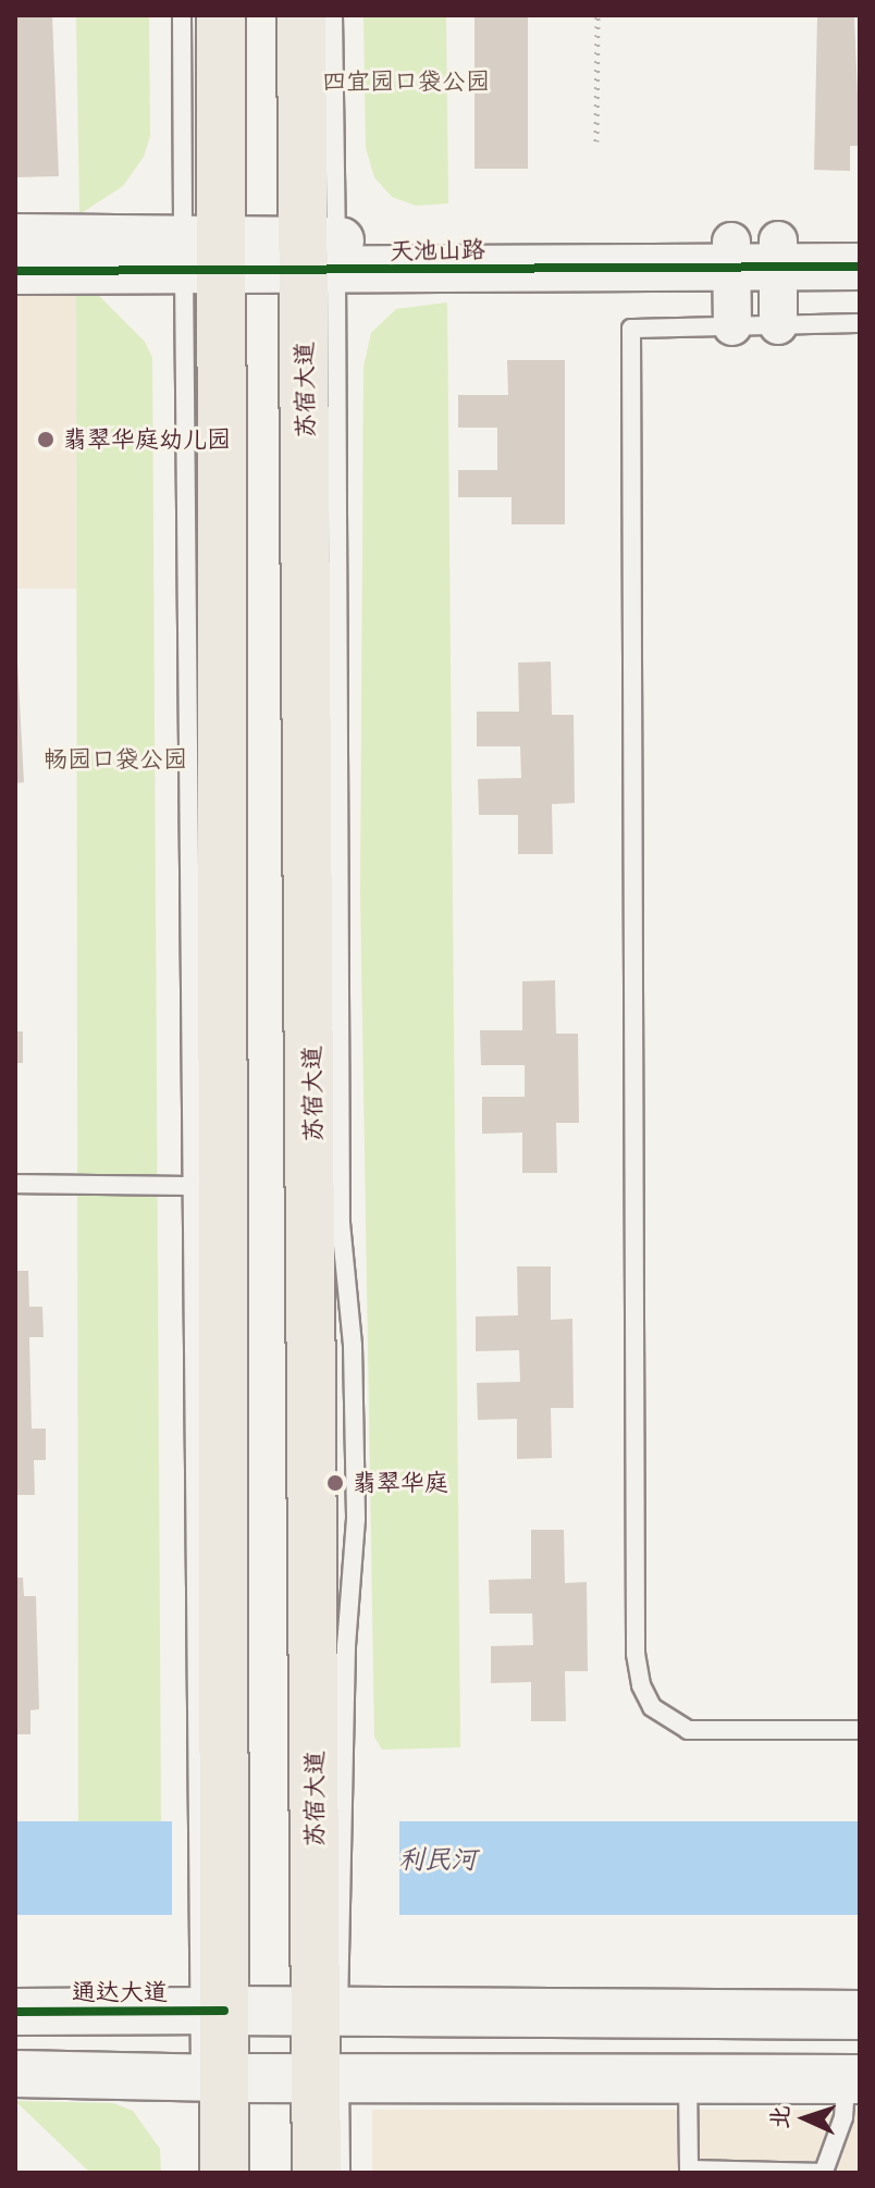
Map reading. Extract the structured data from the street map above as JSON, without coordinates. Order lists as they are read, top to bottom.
{
  "streets": {
    "main road": ["苏宿大道", "通达大道"],
    "street": ["天池山路"]
  },
  "crossings": [
    ["天池山路", "苏宿大道"],
    ["苏宿大道", "通达大道"]
  ],
  "water": ["利民河"],
  "parks": ["四宜园口袋公园", "畅园口袋公园"],
  "places": ["翡翠华庭幼儿园", "翡翠华庭"],
  "north": "left"
}
